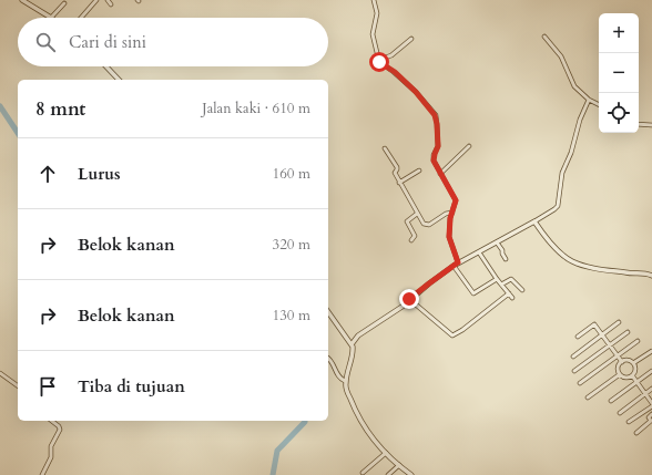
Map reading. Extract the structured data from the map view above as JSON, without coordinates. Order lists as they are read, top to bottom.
{
  "page": {
    "map_buttons": ["+", "−"],
    "search": "Cari di sini",
    "heading": ["8 mnt", "Jalan kaki · 610 m"],
    "list": [
      ["Lurus", "160 m"],
      ["Belok kanan", "320 m"],
      ["Belok kanan", "130 m"],
      "Tiba di tujuan"
    ]
  }
}
